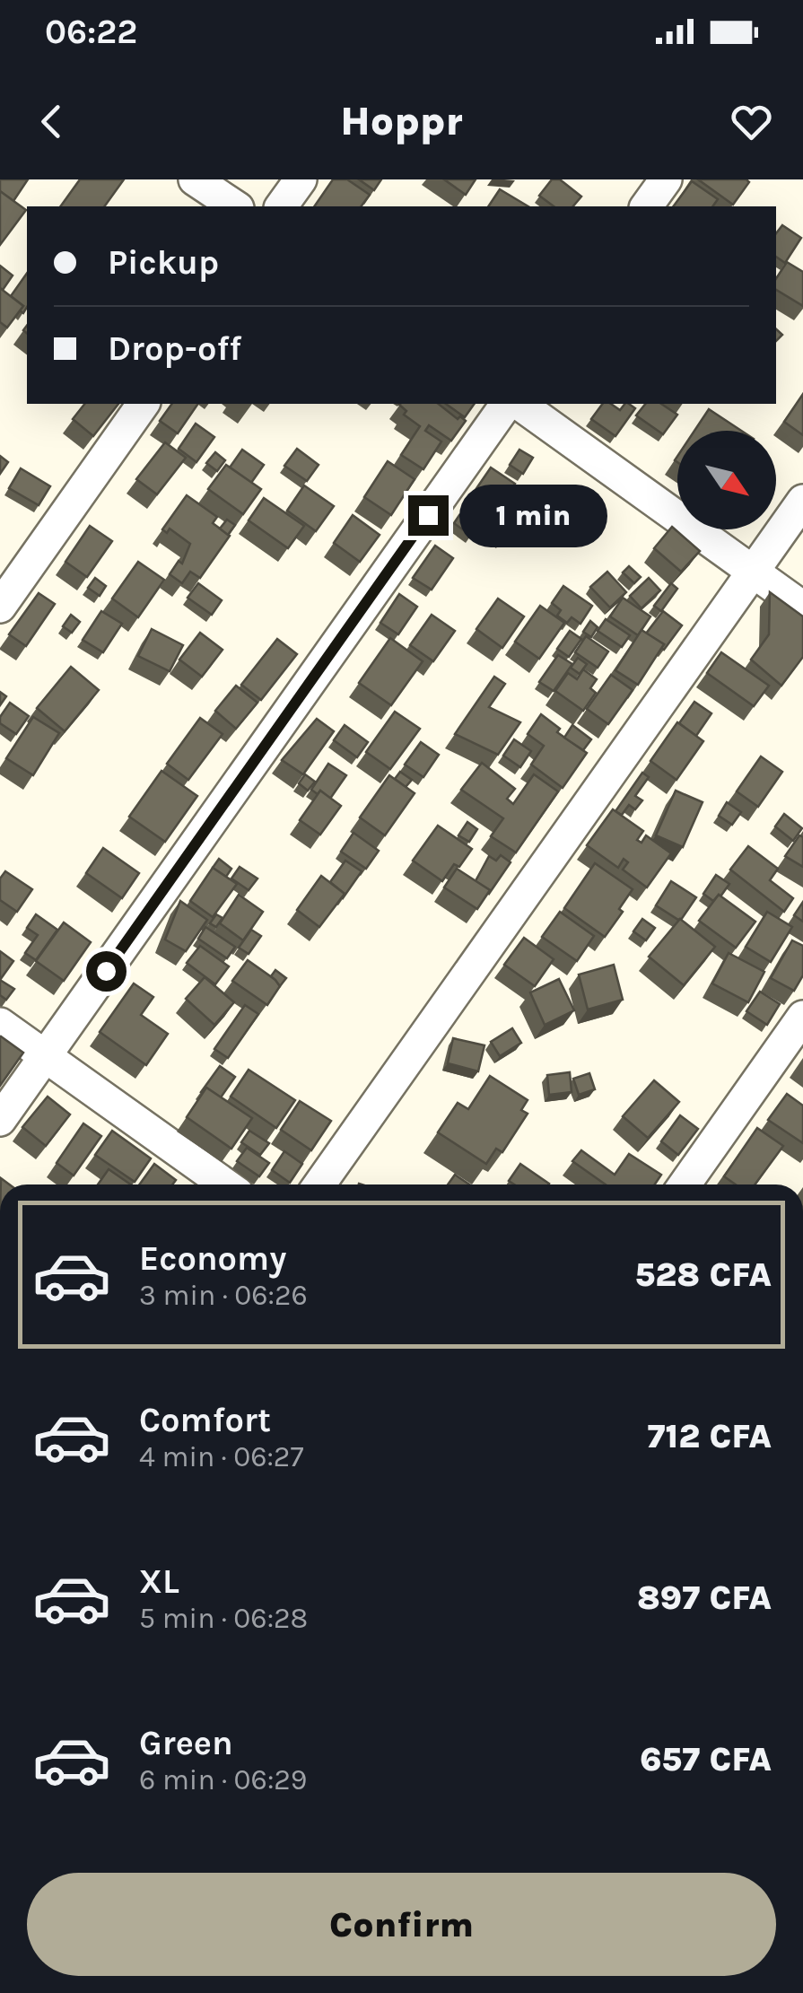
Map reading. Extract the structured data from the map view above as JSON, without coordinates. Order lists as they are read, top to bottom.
{
  "north": "bottom right",
  "page": {
    "status": "06:22",
    "header": "Hoppr",
    "banner": ["Pickup", "Drop-off"],
    "bubble": "1 min",
    "list": [
      {
        "name": "Economy",
        "note": "3 min · 06:26",
        "value": "528 CFA"
      },
      {
        "name": "Comfort",
        "note": "4 min · 06:27",
        "value": "712 CFA"
      },
      {
        "name": "XL",
        "note": "5 min · 06:28",
        "value": "897 CFA"
      },
      {
        "name": "Green",
        "note": "6 min · 06:29",
        "value": "657 CFA"
      }
    ],
    "buttons": "Confirm"
  }
}
